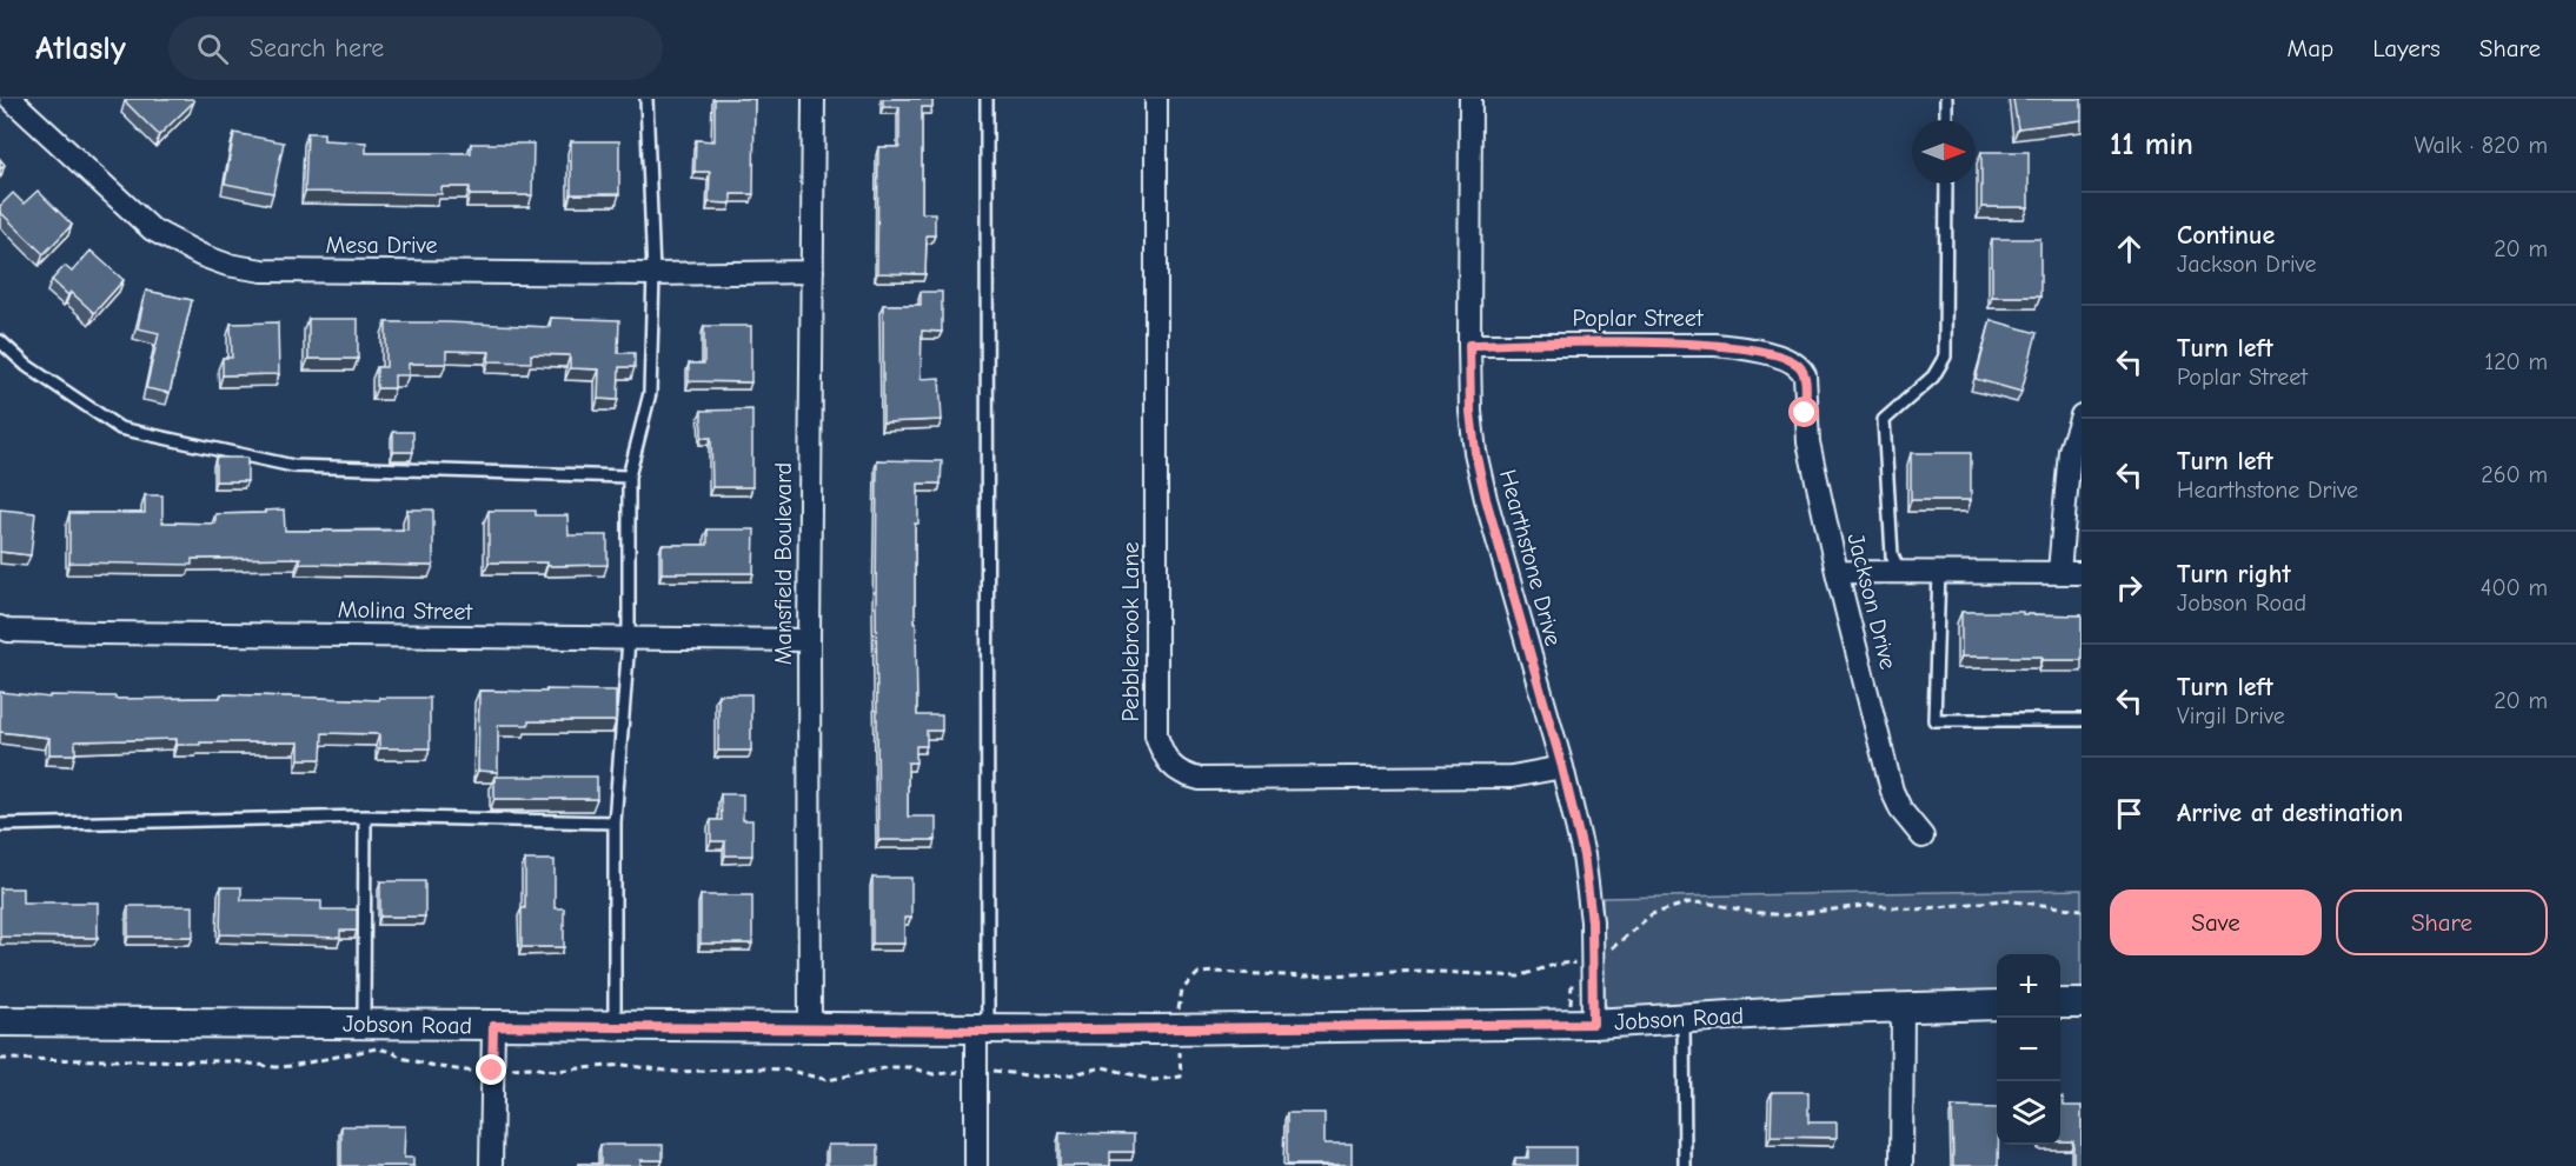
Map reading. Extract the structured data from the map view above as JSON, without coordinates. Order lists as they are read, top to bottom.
{
  "streets": {
    "street": [
      "Mesa Drive",
      "Poplar Street",
      "Hearthstone Drive",
      "Mansfield Boulevard",
      "Jackson Drive",
      "Molina Street",
      "Pebblebrook Lane",
      "Jobson Road"
    ]
  },
  "crossings": [
    ["Mesa Drive", "Mansfield Boulevard"],
    ["Poplar Street", "Hearthstone Drive"],
    ["Poplar Street", "Jackson Drive"],
    ["Hearthstone Drive", "Pebblebrook Lane"],
    ["Hearthstone Drive", "Jobson Road"],
    ["Mansfield Boulevard", "Molina Street"],
    ["Mansfield Boulevard", "Jobson Road"]
  ],
  "north": "right",
  "page": {
    "header": "Atlasly",
    "search": "Search here",
    "nav": ["Map", "Layers", "Share"],
    "heading": ["11 min", "Walk · 820 m"],
    "list": [
      ["Continue", "Jackson Drive", "20 m"],
      ["Turn left", "Poplar Street", "120 m"],
      ["Turn left", "Hearthstone Drive", "260 m"],
      ["Turn right", "Jobson Road", "400 m"],
      ["Turn left", "Virgil Drive", "20 m"],
      "Arrive at destination"
    ],
    "buttons": ["Save", "Share"],
    "map_buttons": ["+", "−"]
  }
}
